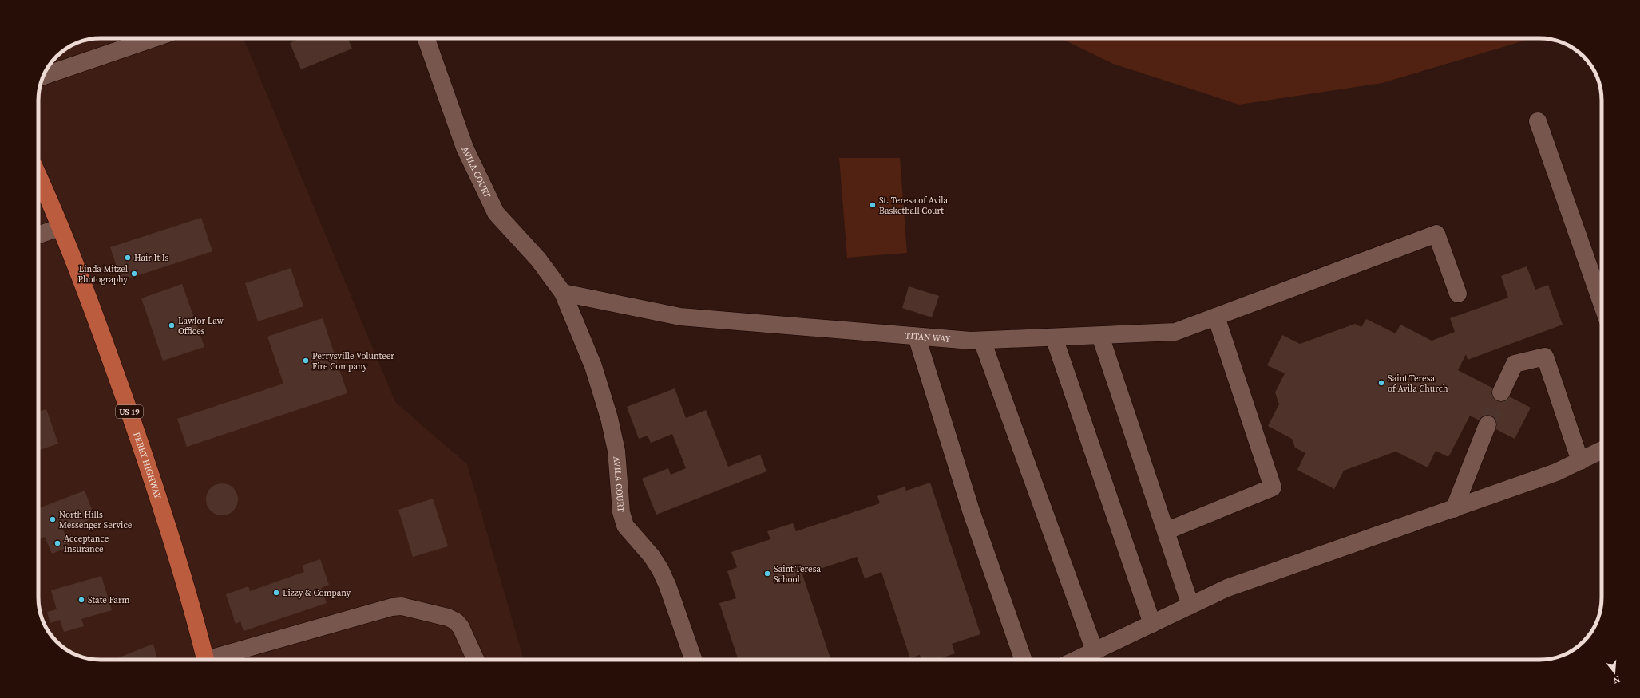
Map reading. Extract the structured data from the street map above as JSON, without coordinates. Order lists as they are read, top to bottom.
{
  "streets": {
    "main road": ["US 19", "PERRY HIGHWAY"],
    "street": ["AVILA COURT", "TITAN WAY"]
  },
  "crossings": [
    ["AVILA COURT", "TITAN WAY"]
  ],
  "places": [
    "St. Teresa of Avila Basketball Court",
    "Hair It Is",
    "Linda Mitzel Photography",
    "Lawlor Law Offices",
    "Perrysville Volunteer Fire Company",
    "Saint Teresa of Avila Church",
    "North Hills Messenger Service",
    "Acceptance Insurance",
    "Saint Teresa School",
    "Lizzy & Company",
    "State Farm"
  ],
  "north": "bottom"
}
